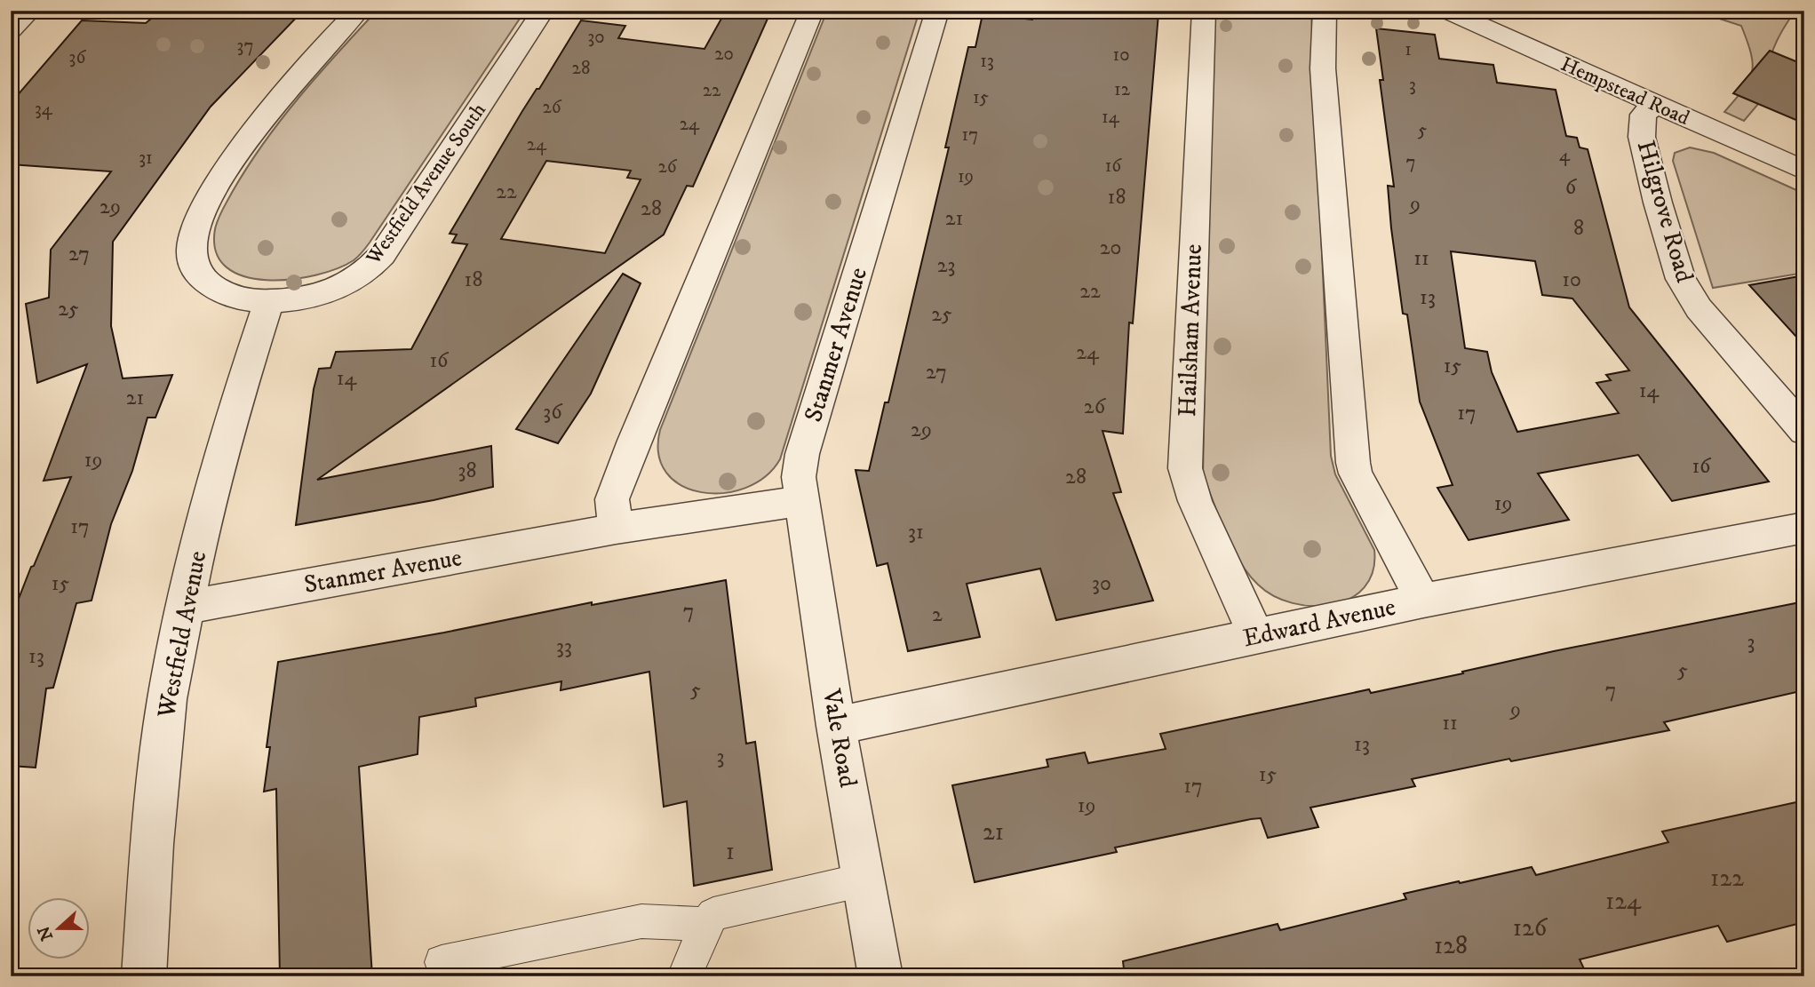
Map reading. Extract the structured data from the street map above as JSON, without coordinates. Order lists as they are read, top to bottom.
{
  "streets": {
    "street": [
      "Hempstead Road",
      "Westfield Avenue South",
      "Hilgrove Road",
      "Hailsham Avenue",
      "Stanmer Avenue",
      "Edward Avenue",
      "Westfield Avenue",
      "Vale Road"
    ]
  },
  "crossings": [
    ["Hempstead Road", "Hilgrove Road"],
    ["Westfield Avenue South", "Westfield Avenue"],
    ["Hailsham Avenue", "Edward Avenue"],
    ["Stanmer Avenue", "Westfield Avenue"],
    ["Stanmer Avenue", "Vale Road"],
    ["Edward Avenue", "Vale Road"]
  ],
  "house_numbers": [
    "30",
    "37",
    "1",
    "20",
    "10",
    "36",
    "13",
    "28",
    "3",
    "12",
    "22",
    "15",
    "26",
    "34",
    "14",
    "24",
    "5",
    "17",
    "24",
    "4",
    "31",
    "7",
    "16",
    "26",
    "19",
    "6",
    "22",
    "18",
    "9",
    "29",
    "28",
    "21",
    "8",
    "20",
    "27",
    "11",
    "23",
    "18",
    "10",
    "22",
    "13",
    "25",
    "25",
    "24",
    "16",
    "15",
    "27",
    "14",
    "14",
    "21",
    "26",
    "36",
    "17",
    "29",
    "19",
    "16",
    "38",
    "28",
    "19",
    "17",
    "31",
    "15",
    "30",
    "7",
    "2",
    "3",
    "33",
    "13",
    "5",
    "5",
    "7",
    "9",
    "11",
    "13",
    "3",
    "15",
    "17",
    "19",
    "21",
    "1",
    "122",
    "124",
    "126",
    "128"
  ],
  "north": "left"
}
